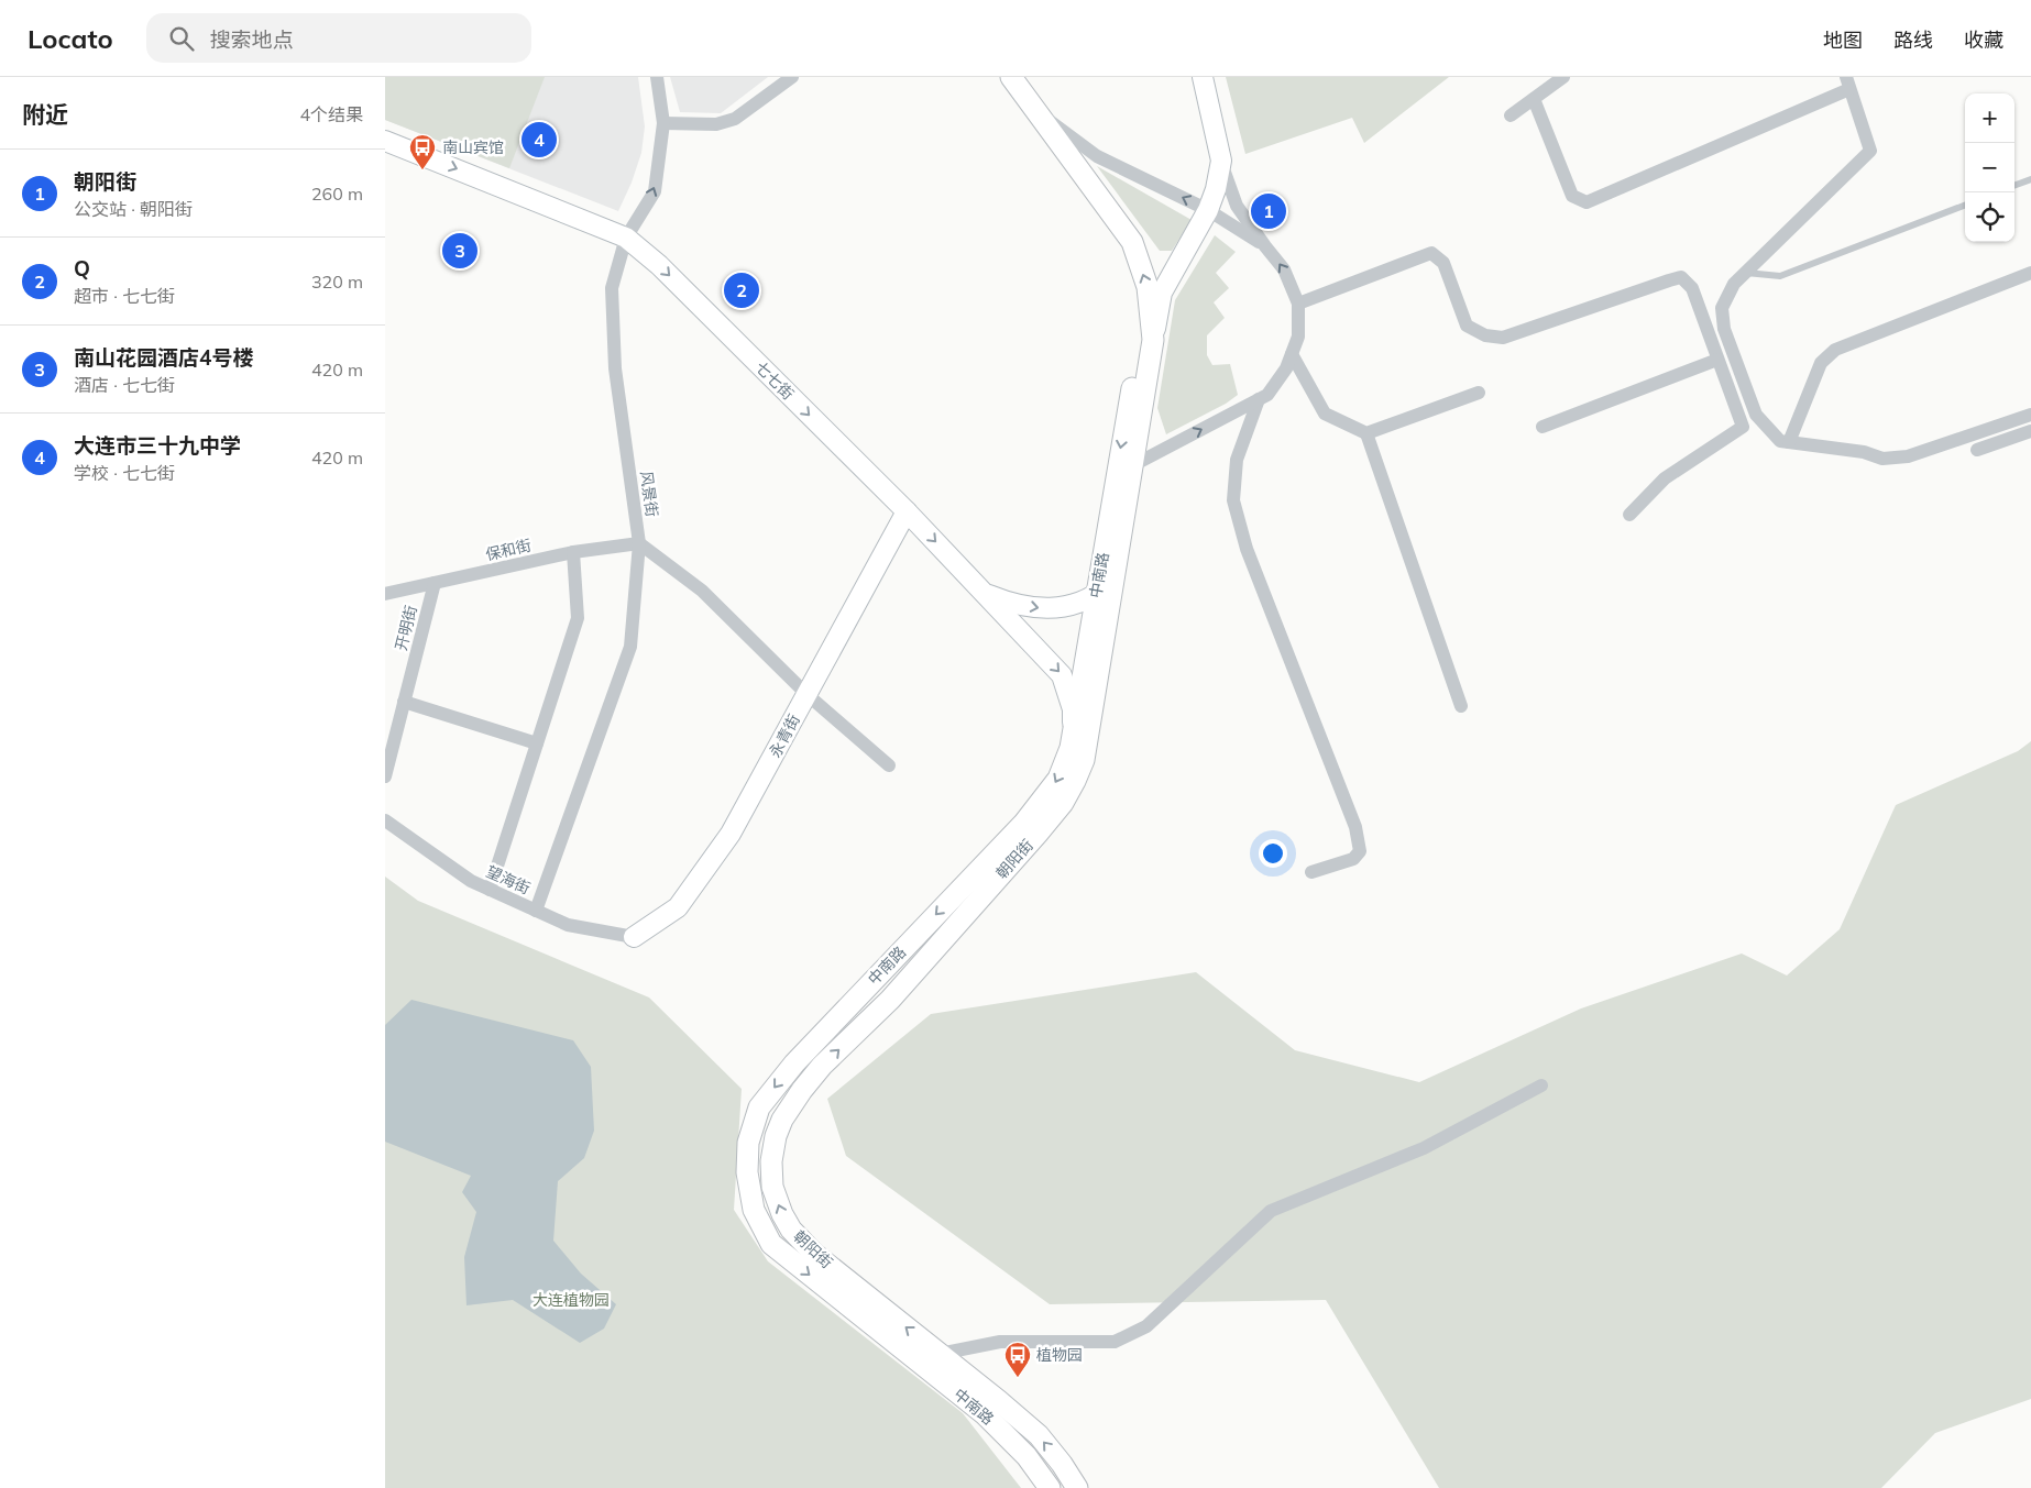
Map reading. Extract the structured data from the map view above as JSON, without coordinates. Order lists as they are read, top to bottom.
{
  "streets": {
    "main road": [
      "七七街",
      "中南路",
      "永青街",
      "朝阳街"
    ],
    "street": [
      "风景街",
      "保和街",
      "开明街",
      "望海街"
    ]
  },
  "crossings": [
    ["七七街", "风景街"],
    ["七七街", "中南路"],
    ["七七街", "永青街"],
    ["风景街", "保和街"],
    ["风景街", "望海街"],
    ["保和街", "开明街"],
    ["中南路", "朝阳街"],
    ["永青街", "望海街"]
  ],
  "one_way": ["七七街", "朝阳街"],
  "parks": ["大连植物园"],
  "places": {
    "bus stop": ["南山宾馆", "植物园"]
  },
  "page": {
    "header": "Locato",
    "search": "搜索地点",
    "nav": ["地图", "路线", "收藏"],
    "heading": ["附近", "4个结果"],
    "map_buttons": ["+", "−"],
    "pins": [
      "4",
      "1",
      "3",
      "2"
    ],
    "list": [
      {
        "mark": "1",
        "name": "朝阳街",
        "note": "公交站 · 朝阳街",
        "value": "260 m"
      },
      {
        "mark": "2",
        "name": "Q",
        "note": "超市 · 七七街",
        "value": "320 m"
      },
      {
        "mark": "3",
        "name": "南山花园酒店4号楼",
        "note": "酒店 · 七七街",
        "value": "420 m"
      },
      {
        "mark": "4",
        "name": "大连市三十九中学",
        "note": "学校 · 七七街",
        "value": "420 m"
      }
    ]
  }
}
